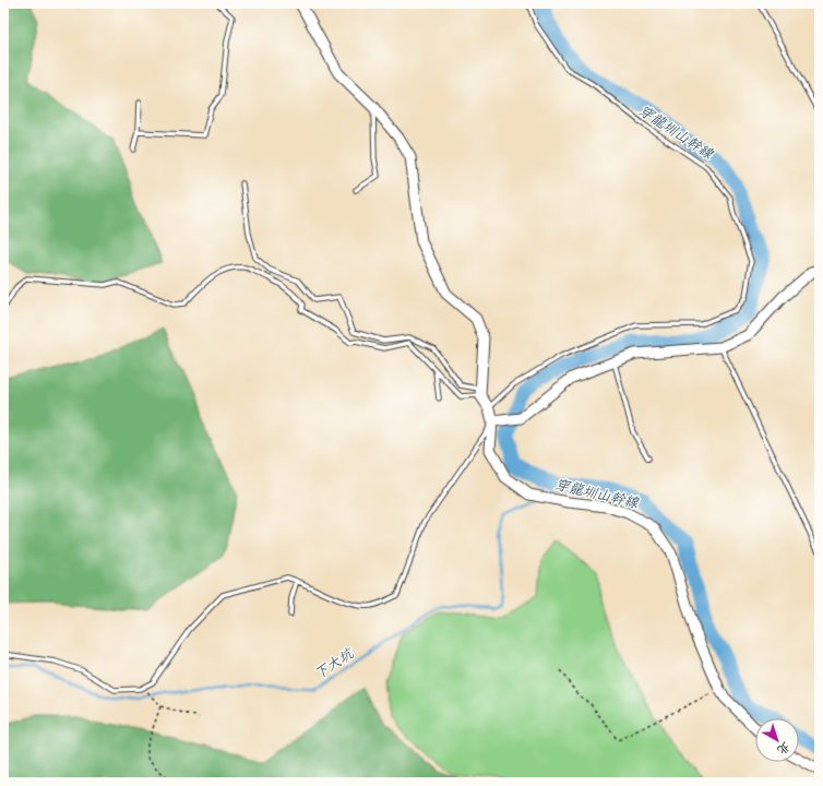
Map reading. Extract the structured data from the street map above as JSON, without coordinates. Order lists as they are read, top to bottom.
{
  "water": ["穿龍圳山幹線", "下大坑"],
  "north": "bottom right"
}
